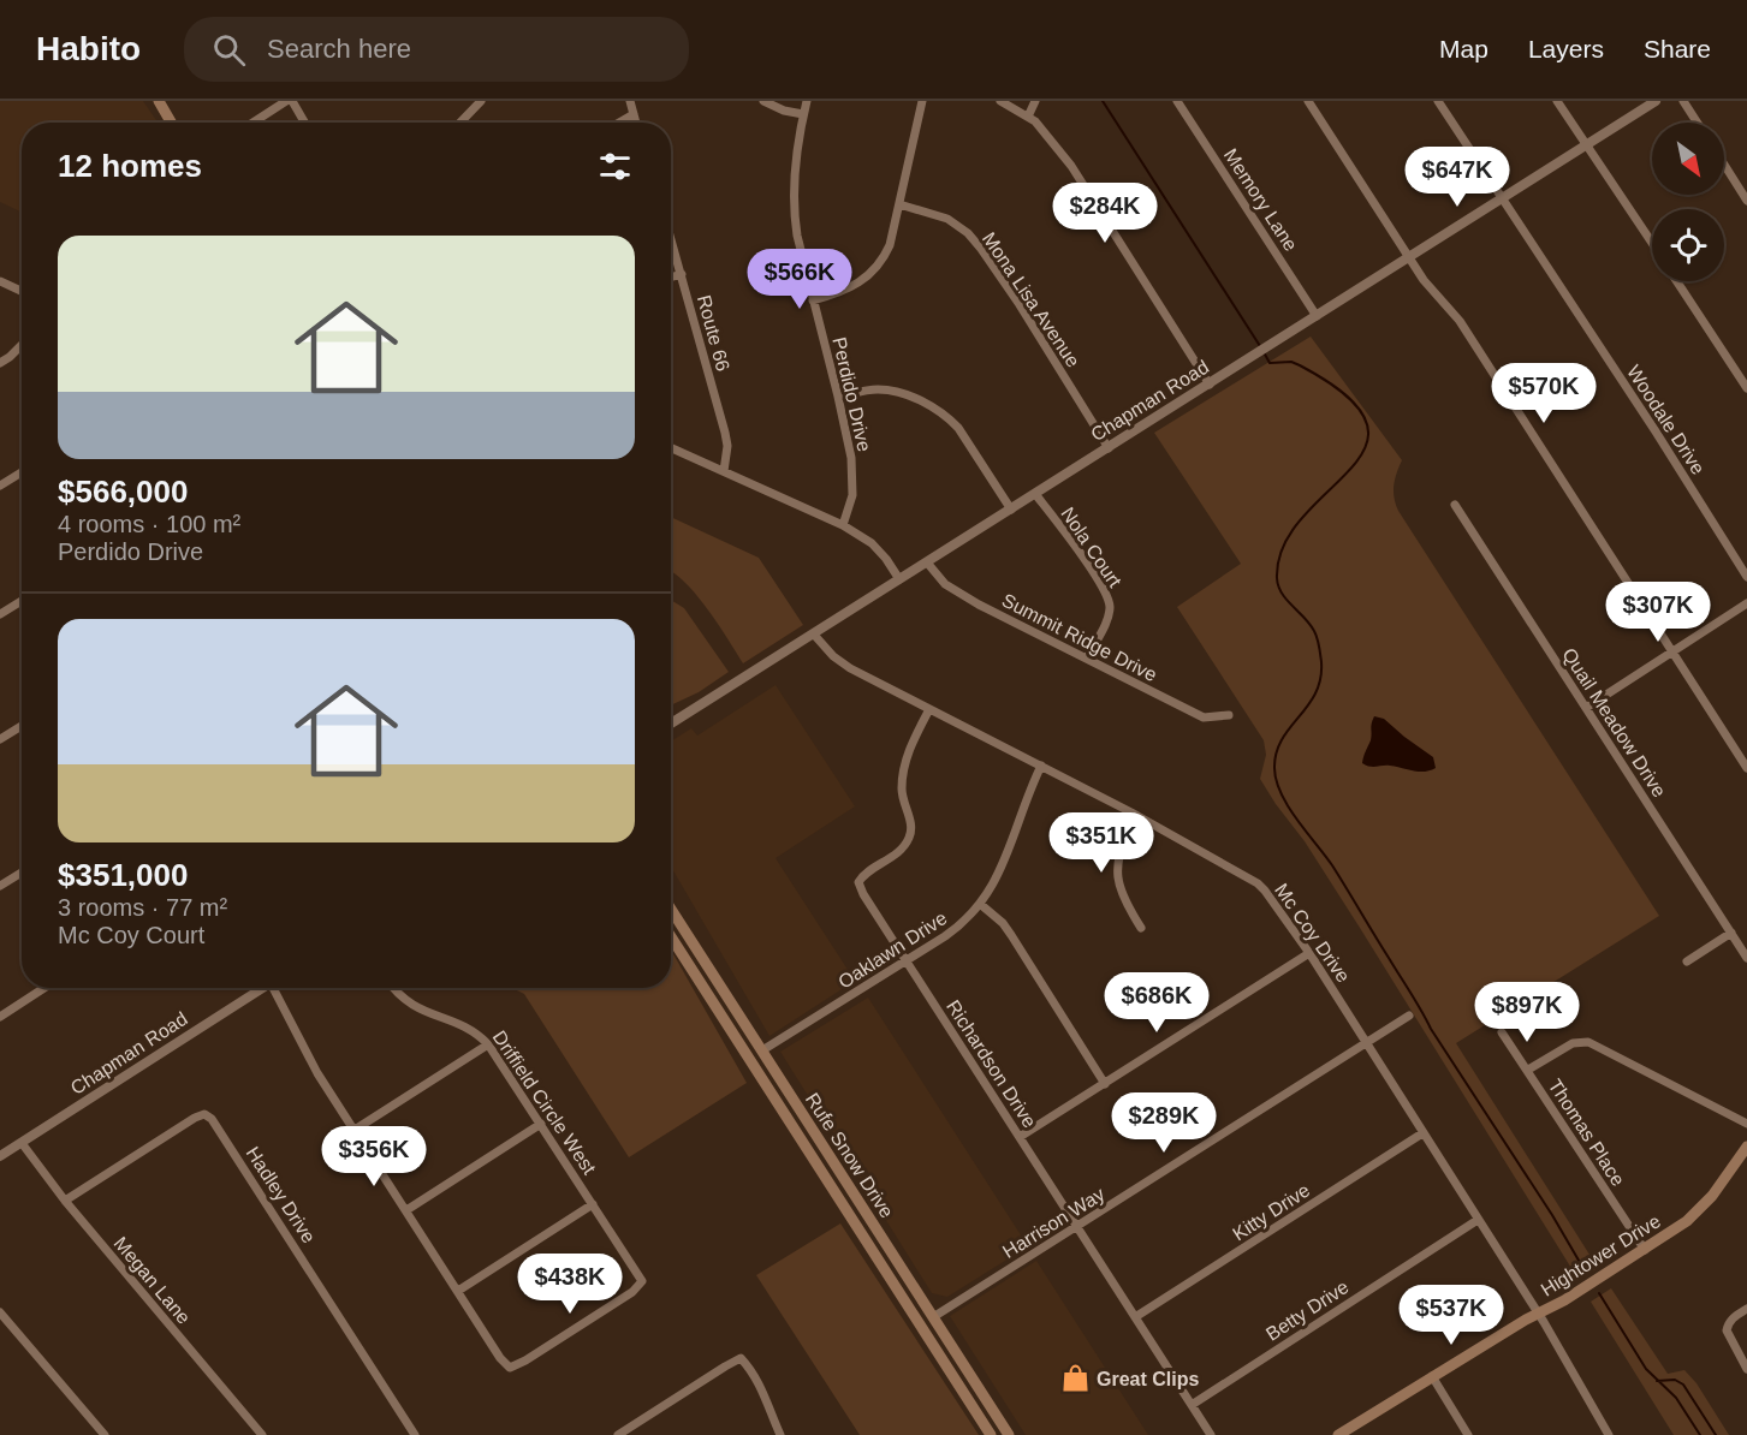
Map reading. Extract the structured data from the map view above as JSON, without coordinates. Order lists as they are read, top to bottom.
{
  "streets": {
    "main road": ["Rufe Snow Drive", "Hightower Drive"],
    "street": [
      "Memory Lane",
      "Mona Lisa Avenue",
      "Route 66",
      "Perdido Drive",
      "Chapman Road",
      "Woodale Drive",
      "Nola Court",
      "Summit Ridge Drive",
      "Quail Meadow Drive",
      "Mc Coy Drive",
      "Oaklawn Drive",
      "Richardson Drive",
      "Driffield Circle West",
      "Thomas Place",
      "Hadley Drive",
      "Kitty Drive",
      "Harrison Way",
      "Megan Lane",
      "Betty Drive"
    ]
  },
  "crossings": [
    ["Memory Lane", "Chapman Road"],
    ["Mona Lisa Avenue", "Chapman Road"],
    ["Chapman Road", "Woodale Drive"],
    ["Chapman Road", "Nola Court"],
    ["Chapman Road", "Summit Ridge Drive"],
    ["Chapman Road", "Mc Coy Drive"],
    ["Chapman Road", "Megan Lane"],
    ["Nola Court", "Summit Ridge Drive"],
    ["Mc Coy Drive", "Oaklawn Drive"],
    ["Mc Coy Drive", "Richardson Drive"],
    ["Mc Coy Drive", "Kitty Drive"],
    ["Mc Coy Drive", "Harrison Way"],
    ["Mc Coy Drive", "Hightower Drive"],
    ["Mc Coy Drive", "Betty Drive"],
    ["Oaklawn Drive", "Richardson Drive"],
    ["Oaklawn Drive", "Rufe Snow Drive"],
    ["Richardson Drive", "Kitty Drive"],
    ["Richardson Drive", "Harrison Way"],
    ["Richardson Drive", "Betty Drive"],
    ["Thomas Place", "Hightower Drive"],
    ["Rufe Snow Drive", "Harrison Way"],
    ["Hadley Drive", "Megan Lane"]
  ],
  "places": {
    "shop": ["Great Clips"]
  },
  "north": "bottom right",
  "page": {
    "header": "Habito",
    "search": "Search here",
    "nav": ["Map", "Layers", "Share"],
    "heading": "12 homes",
    "price": [
      "$647K",
      "$284K",
      "$566K",
      "$570K",
      "$307K",
      "$351K",
      "$686K",
      "$897K",
      "$289K",
      "$356K",
      "$438K",
      "$537K"
    ],
    "list": [
      {
        "name": "$566,000",
        "note": "4 rooms · 100 m² · Perdido Drive"
      },
      {
        "name": "$351,000",
        "note": "3 rooms · 77 m² · Mc Coy Court"
      }
    ]
  }
}
